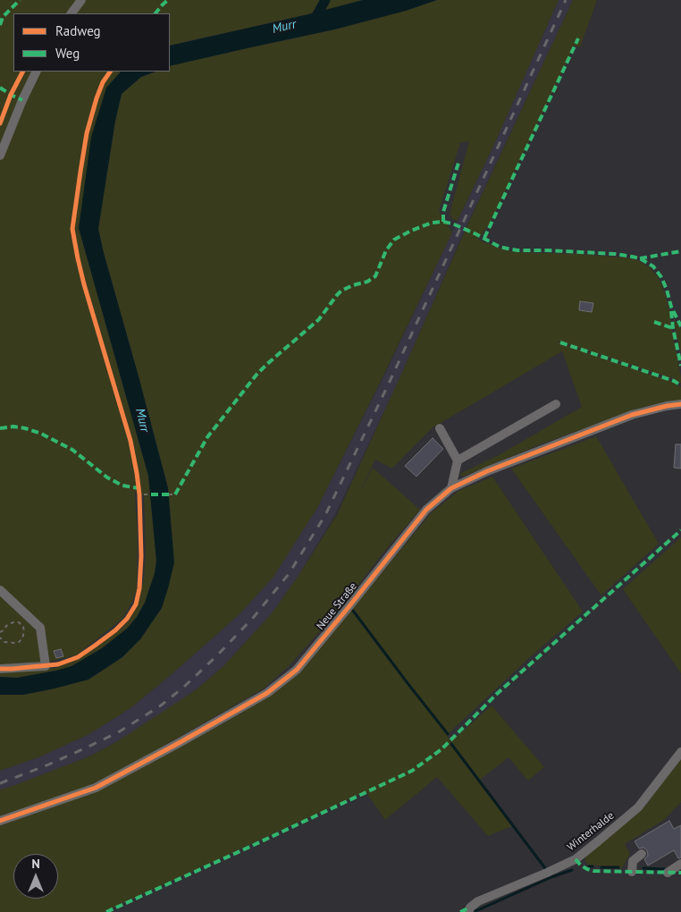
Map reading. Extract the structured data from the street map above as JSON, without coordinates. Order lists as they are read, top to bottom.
{
  "streets": {
    "street": ["Neue Straße", "Winterhalde"]
  },
  "water": ["Murr"],
  "legend": ["Radweg", "Weg"],
  "north": "top"
}
